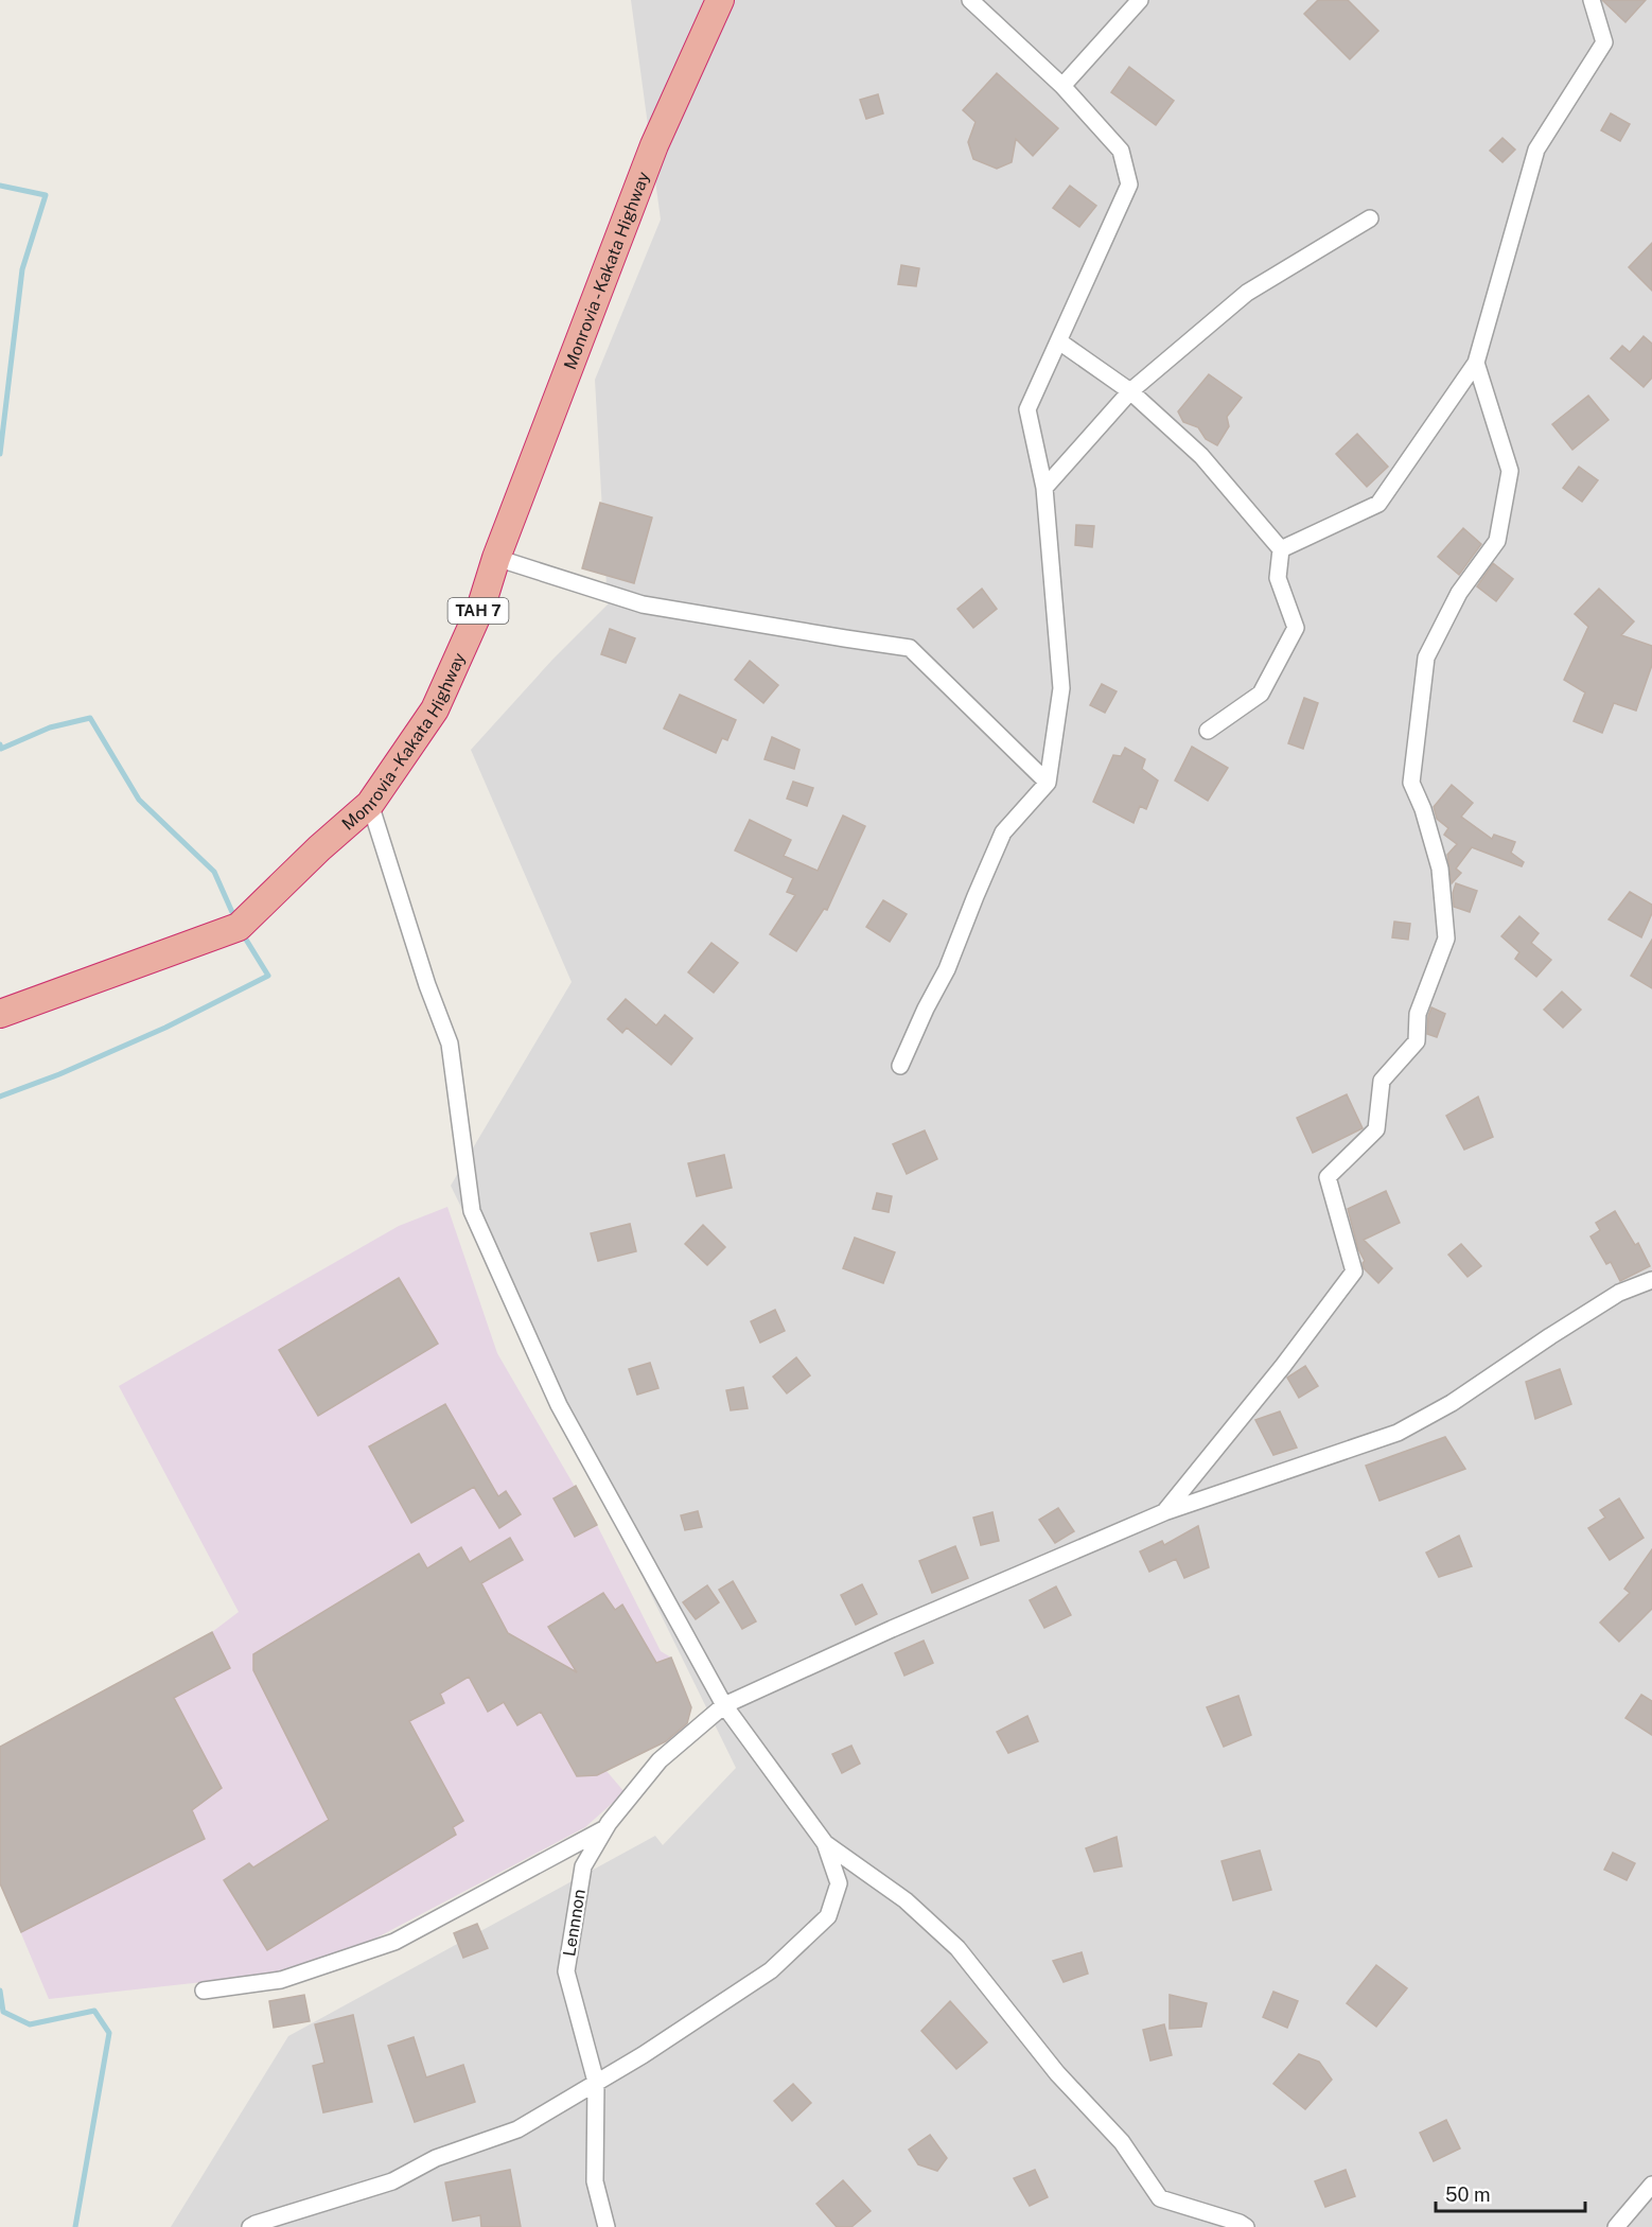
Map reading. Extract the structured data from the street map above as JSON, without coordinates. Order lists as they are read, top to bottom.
{
  "streets": {
    "highway": ["Monrovia - Kakata Highway", "TAH 7"],
    "street": ["Lennnon"]
  },
  "scale_bar": "50 m"
}
